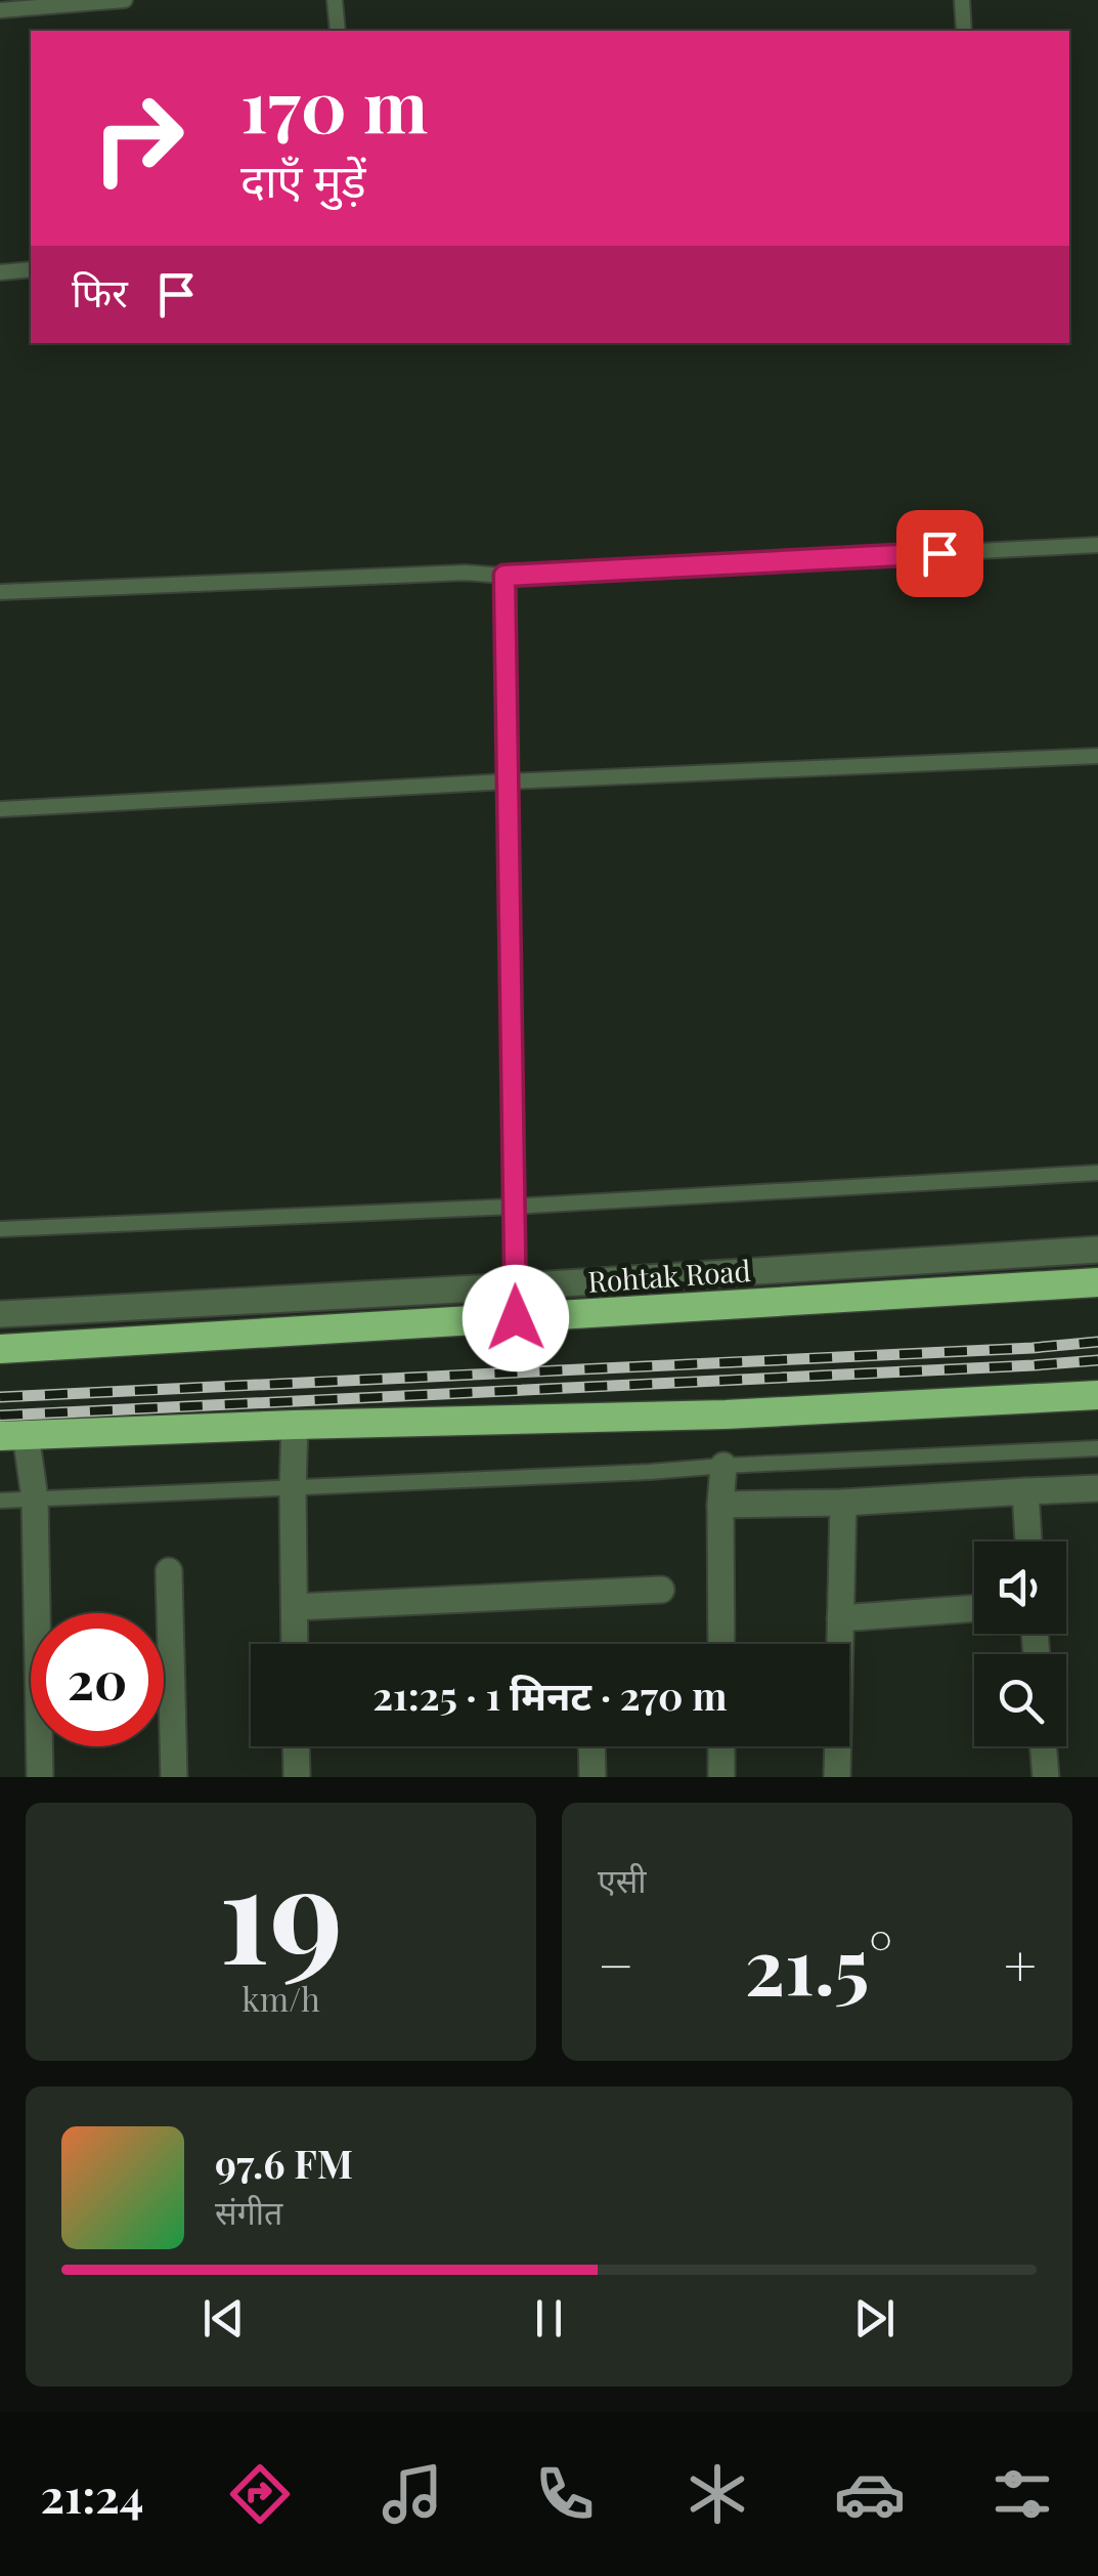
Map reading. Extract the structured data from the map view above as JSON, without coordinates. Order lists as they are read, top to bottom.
{
  "streets": {
    "highway": ["Rohtak Road"]
  },
  "page": {
    "turn": ["170 m", "दाएँ मुड़ें"],
    "then": "फिर",
    "limit": "20",
    "trip": "21:25 · 1 मिनट · 270 m",
    "tile": [
      ["19", "km/h"],
      "एसी"
    ],
    "heat": ["−", "21.5°", "+"],
    "song": ["97.6 FM", "संगीत"],
    "tabs": "21:24"
  }
}
